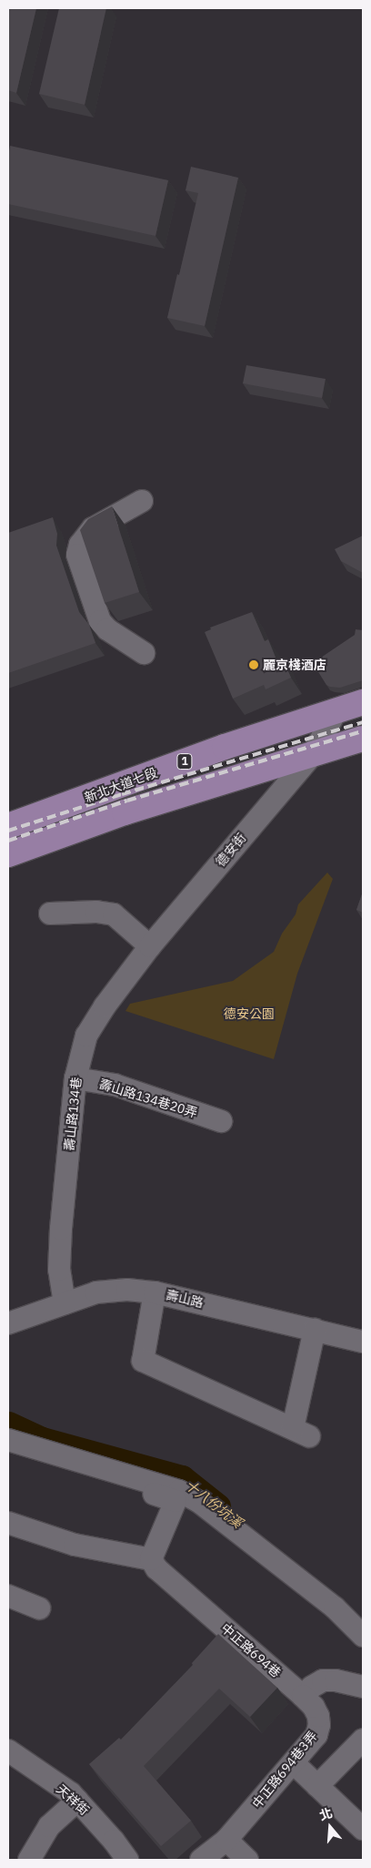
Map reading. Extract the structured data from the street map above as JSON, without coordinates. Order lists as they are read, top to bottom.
{
  "streets": {
    "main road": ["1", "新北大道七段"],
    "street": [
      "德安街",
      "壽山路134巷20弄",
      "壽山路134巷",
      "壽山路",
      "中正路694巷",
      "中正路694巷3弄",
      "天祥街"
    ]
  },
  "crossings": [
    ["新北大道七段", "德安街"],
    ["德安街", "壽山路134巷"],
    ["壽山路134巷20弄", "壽山路134巷"],
    ["壽山路134巷", "壽山路"],
    ["中正路694巷", "中正路694巷3弄"]
  ],
  "water": ["十八份坑溪"],
  "parks": ["德安公園"],
  "places": ["麗京棧酒店"],
  "north": "top"
}
